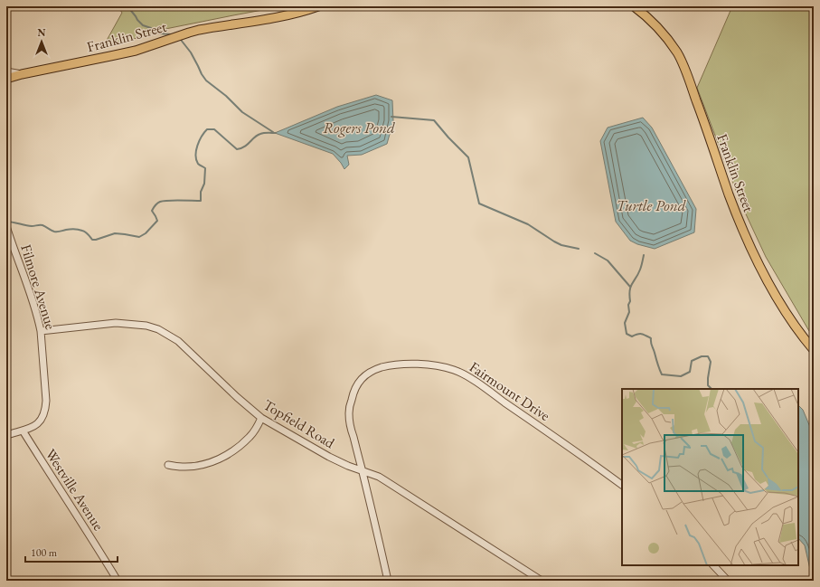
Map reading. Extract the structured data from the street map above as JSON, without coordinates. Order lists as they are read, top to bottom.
{
  "streets": {
    "main road": ["Franklin Street"],
    "street": [
      "Filmore Avenue",
      "Fairmount Drive",
      "Topfield Road",
      "Westville Avenue"
    ]
  },
  "crossings": [
    ["Filmore Avenue", "Topfield Road"],
    ["Filmore Avenue", "Westville Avenue"],
    ["Fairmount Drive", "Topfield Road"]
  ],
  "water": ["Rogers Pond", "Turtle Pond"],
  "scale_bar": "100 m",
  "north": "top"
}
